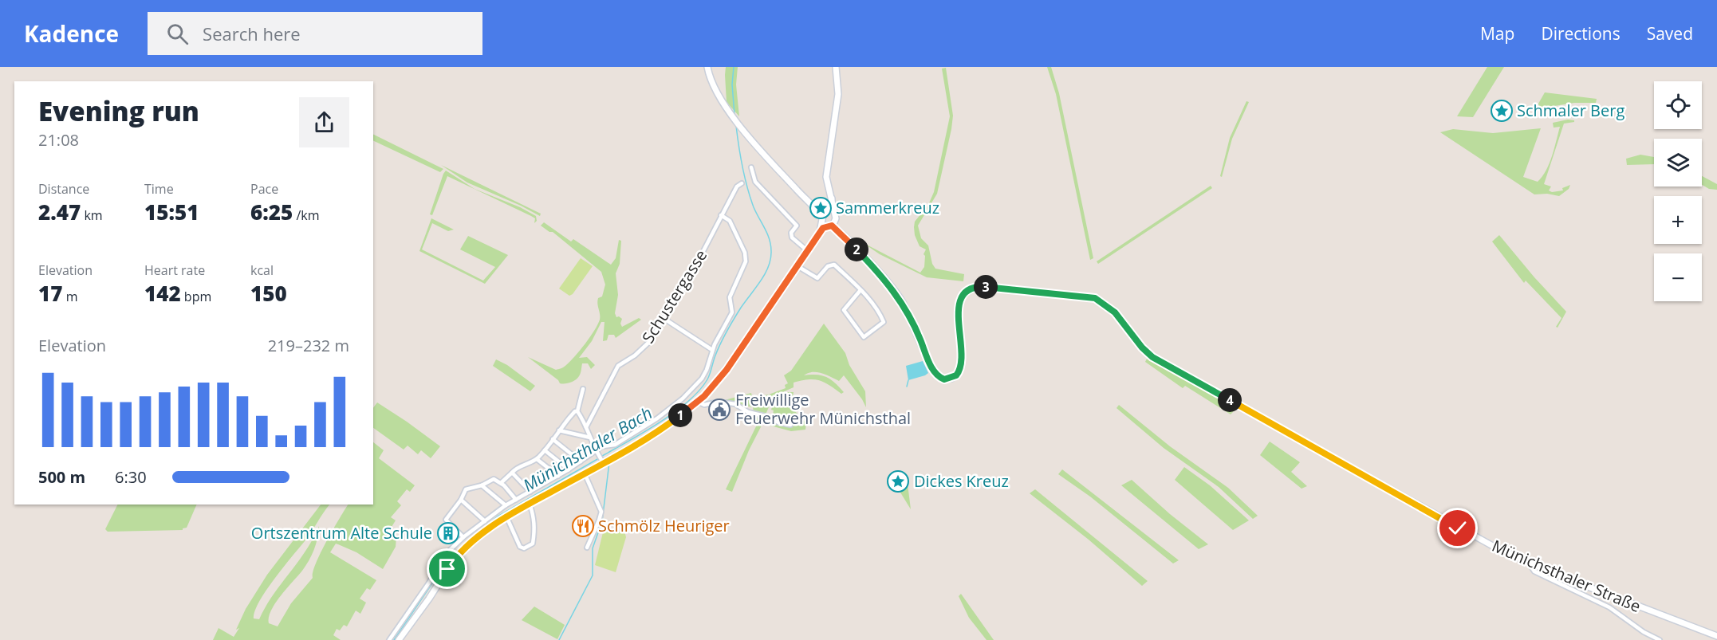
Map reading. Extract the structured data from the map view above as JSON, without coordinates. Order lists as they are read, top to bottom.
{
  "streets": {
    "street": ["Schustergasse", "Münichsthaler Straße"]
  },
  "water": ["Münichsthaler Bach"],
  "places": {
    "place": ["Schmaler Berg", "Sammerkreuz", "Dickes Kreuz"],
    "public building": ["Freiwillige Feuerwehr Münichsthal"],
    "restaurant": ["Schmölz Heuriger"],
    "building": ["Ortszentrum Alte Schule"]
  },
  "page": {
    "header": "Kadence",
    "search": "Search here",
    "nav": ["Map", "Directions", "Saved"],
    "map_buttons": ["+", "−"],
    "heading": ["Evening run", "21:08"],
    "stats": [
      ["Distance", "2.47 km"],
      ["Time", "15:51"],
      ["Pace", "6:25 /km"],
      ["Elevation", "17 m"],
      ["Heart rate", "142 bpm"],
      ["kcal", "150"]
    ],
    "pins": [
      "2",
      "3",
      "4",
      "1"
    ],
    "chart": ["Elevation", "219–232 m"],
    "list": [
      {
        "name": "500 m",
        "note": "6:30"
      }
    ]
  }
}
